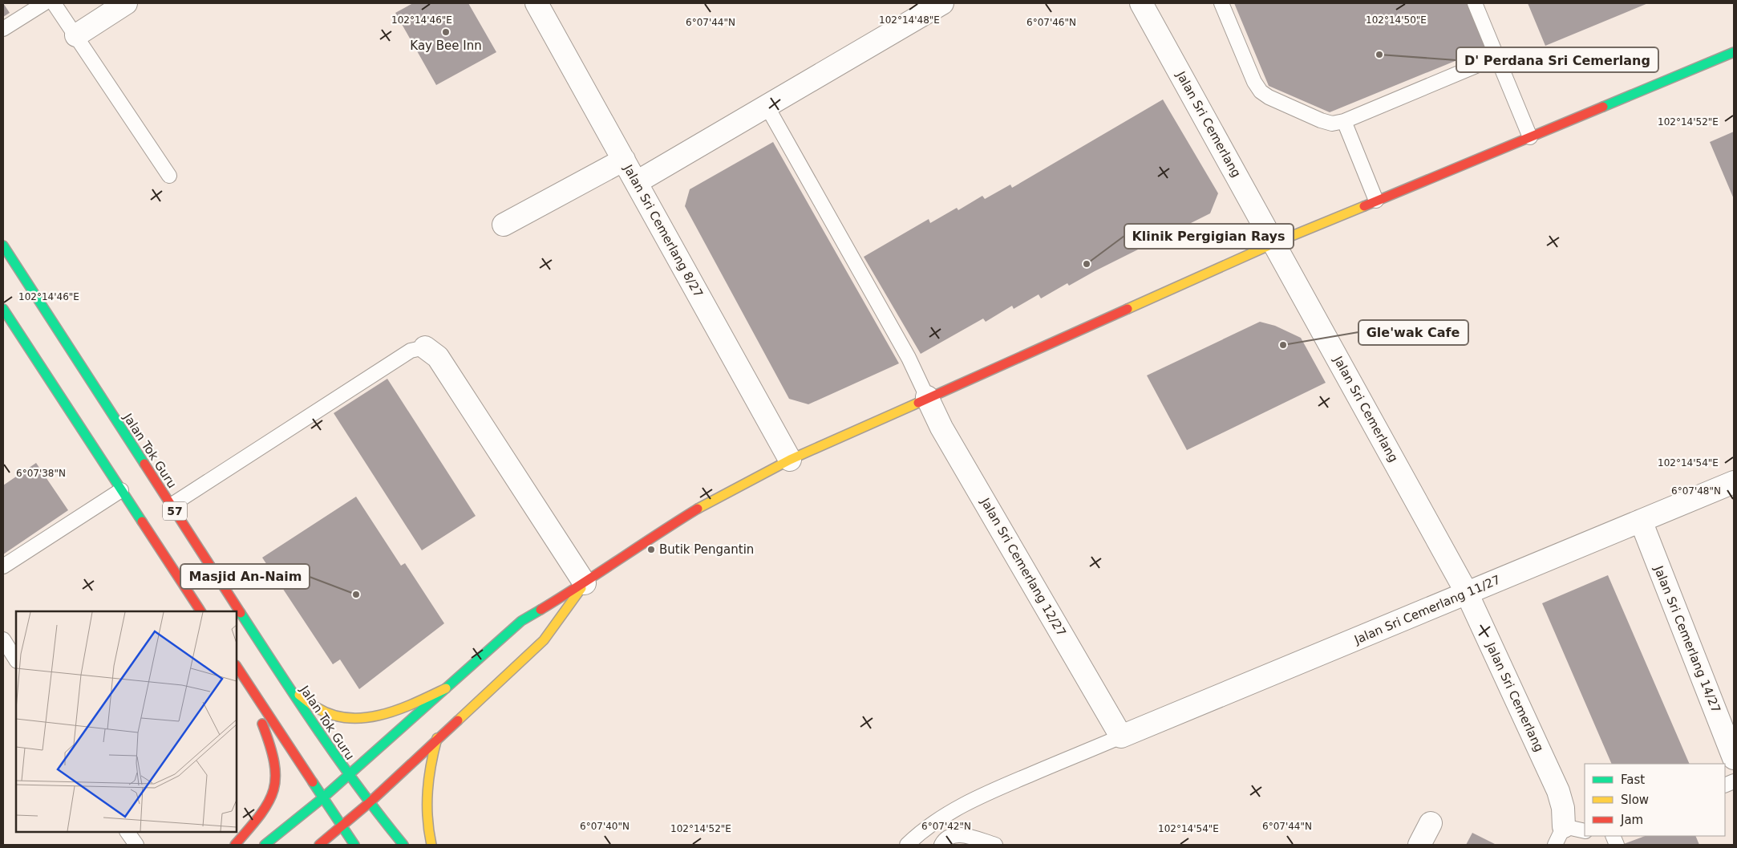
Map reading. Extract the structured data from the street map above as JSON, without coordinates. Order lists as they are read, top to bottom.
{
  "streets": {
    "main road": ["Jalan Tok Guru", "57"],
    "street": [
      "Jalan Sri Cemerlang",
      "Jalan Sri Cemerlang 8/27",
      "Jalan Sri Cemerlang 12/27",
      "Jalan Sri Cemerlang 11/27",
      "Jalan Sri Cemerlang 14/27"
    ]
  },
  "crossings": [
    ["Jalan Sri Cemerlang", "Jalan Sri Cemerlang 11/27"],
    ["Jalan Sri Cemerlang 12/27", "Jalan Sri Cemerlang 11/27"],
    ["Jalan Sri Cemerlang 11/27", "Jalan Sri Cemerlang 14/27"]
  ],
  "places": [
    "Kay Bee Inn",
    "D' Perdana Sri Cemerlang",
    "Klinik Pergigian Rays",
    "Gle'wak Cafe",
    "Butik Pengantin",
    "Masjid An-Naim"
  ],
  "legend": ["Fast", "Slow", "Jam"],
  "coordinates": [
    "102°14'46\"E",
    "102°14'48\"E",
    "102°14'50\"E",
    "6°07'44\"N",
    "6°07'46\"N",
    "102°14'52\"E",
    "102°14'54\"E",
    "6°07'38\"N",
    "6°07'48\"N",
    "6°07'40\"N",
    "6°07'42\"N"
  ]
}
